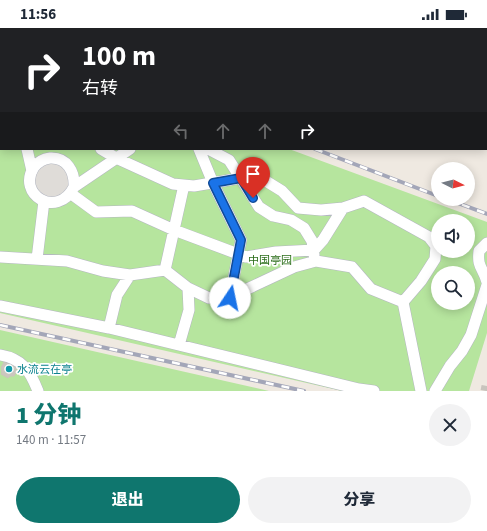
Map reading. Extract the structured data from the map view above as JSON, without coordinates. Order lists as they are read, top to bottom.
{
  "parks": ["中国亭园"],
  "places": ["水流云在亭"],
  "north": "right",
  "page": {
    "status": "11:56",
    "turn": ["100 m", "右转"],
    "heading": ["1 分钟", "140 m · 11:57"],
    "buttons": ["退出", "分享"]
  }
}
